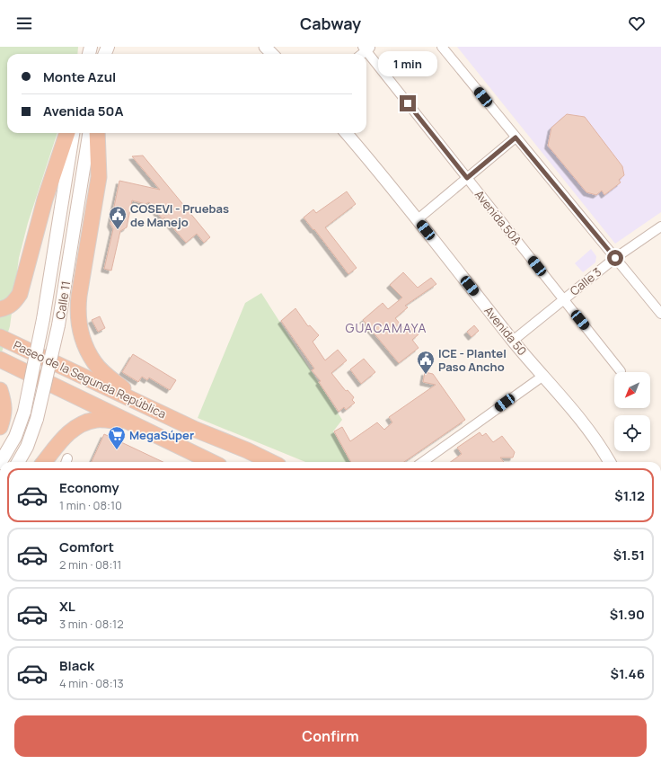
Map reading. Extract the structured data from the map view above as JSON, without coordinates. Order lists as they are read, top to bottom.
{
  "streets": {
    "highway": ["Paseo de la Segunda República"],
    "main road": ["Calle 11"],
    "street": ["Avenida 50A", "Calle 3", "Avenida 50"]
  },
  "crossings": [
    ["Avenida 50A", "Calle 3"],
    ["Calle 3", "Avenida 50"]
  ],
  "districts": ["GUACAMAYA"],
  "places": {
    "public building": ["COSEVI - Pruebas de Manejo", "ICE - Plantel Paso Ancho"],
    "supermarket": ["MegaSúper"]
  },
  "north": "bottom left",
  "page": {
    "header": "Cabway",
    "bubble": "1 min",
    "banner": ["Monte Azul", "Avenida 50A"],
    "list": [
      {
        "name": "Economy",
        "note": "1 min · 08:10",
        "value": "$1.12"
      },
      {
        "name": "Comfort",
        "note": "2 min · 08:11",
        "value": "$1.51"
      },
      {
        "name": "XL",
        "note": "3 min · 08:12",
        "value": "$1.90"
      },
      {
        "name": "Black",
        "note": "4 min · 08:13",
        "value": "$1.46"
      }
    ],
    "buttons": "Confirm"
  }
}
